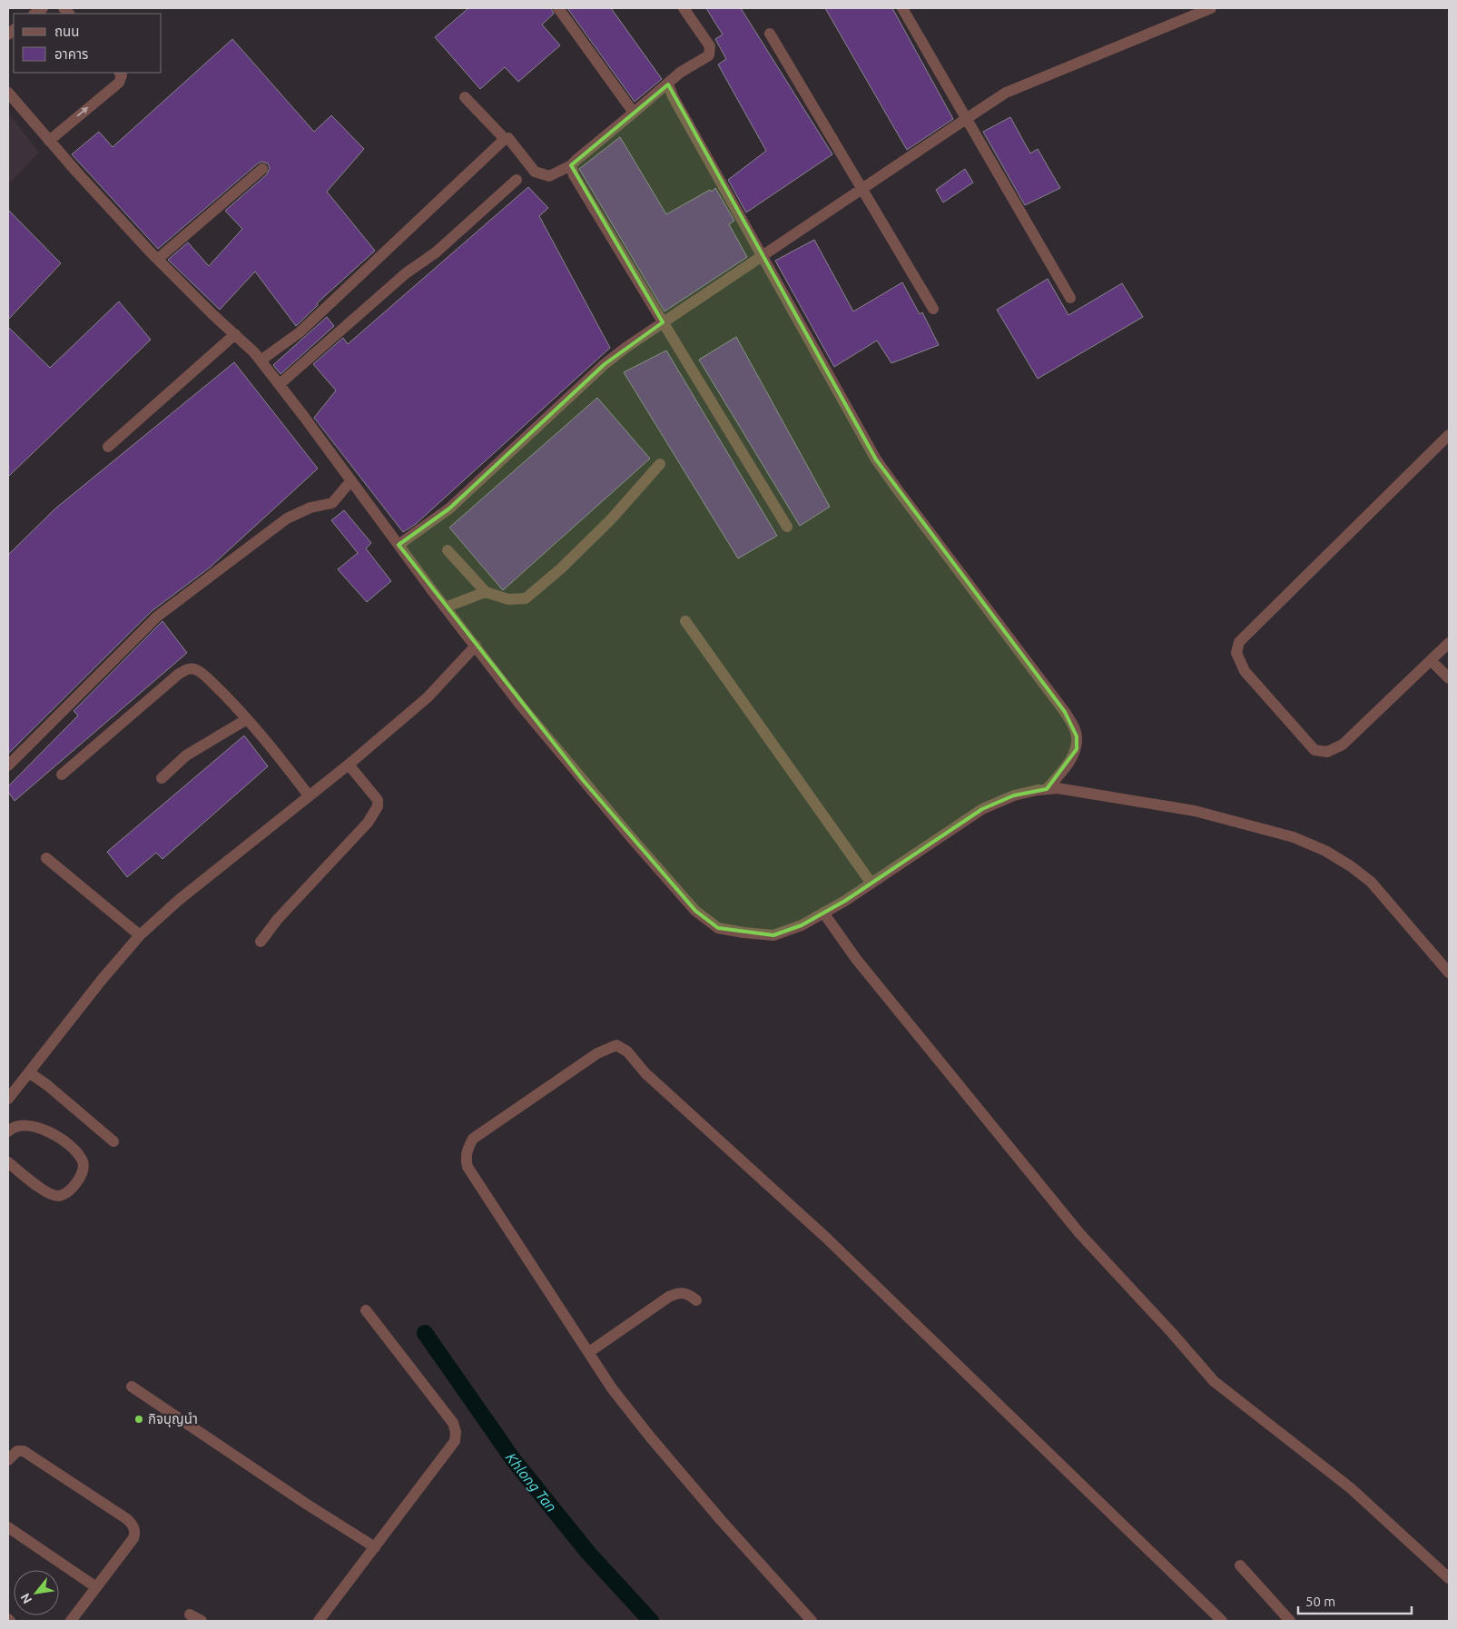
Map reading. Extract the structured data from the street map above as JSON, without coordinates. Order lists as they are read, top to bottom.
{
  "water": ["Khlong Tan"],
  "places": ["กิจบุญนำ"],
  "legend": ["ถนน", "อาคาร"],
  "scale_bar": "50 m",
  "north": "bottom left"
}
